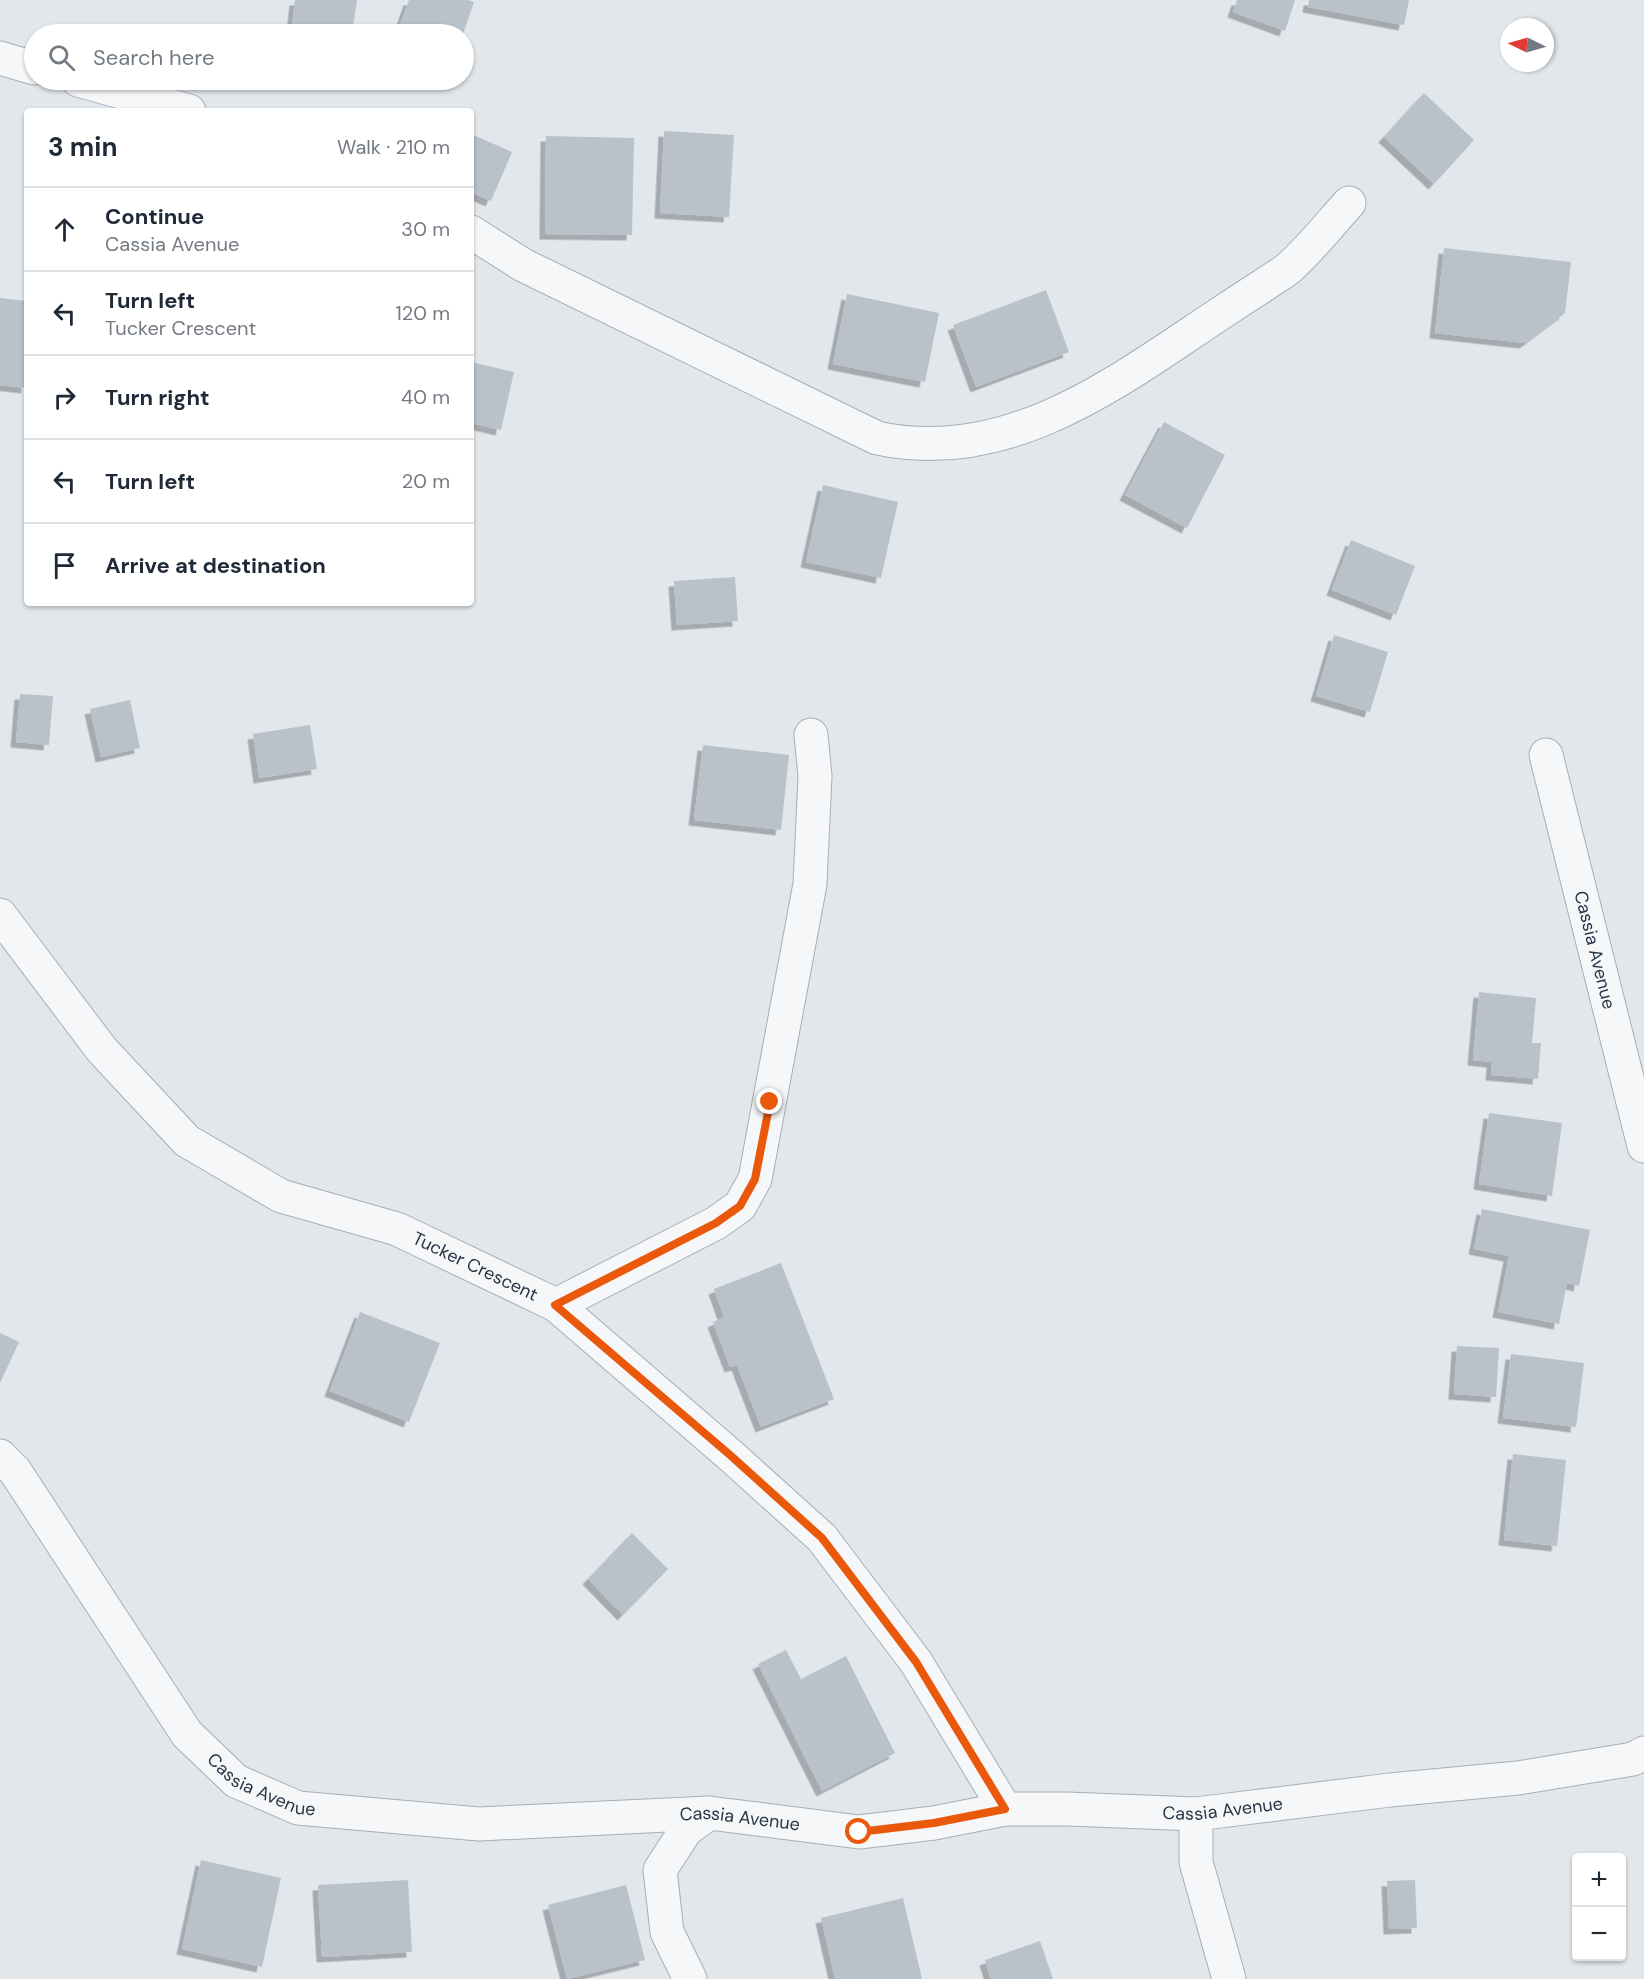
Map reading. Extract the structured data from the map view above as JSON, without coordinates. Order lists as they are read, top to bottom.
{
  "streets": {
    "street": ["Cassia Avenue", "Tucker Crescent"]
  },
  "crossings": [
    ["Cassia Avenue", "Tucker Crescent"]
  ],
  "north": "left",
  "page": {
    "search": "Search here",
    "heading": ["3 min", "Walk · 210 m"],
    "list": [
      ["Continue", "Cassia Avenue", "30 m"],
      ["Turn left", "Tucker Crescent", "120 m"],
      ["Turn right", "40 m"],
      ["Turn left", "20 m"],
      "Arrive at destination"
    ],
    "map_buttons": ["+", "−"]
  }
}
